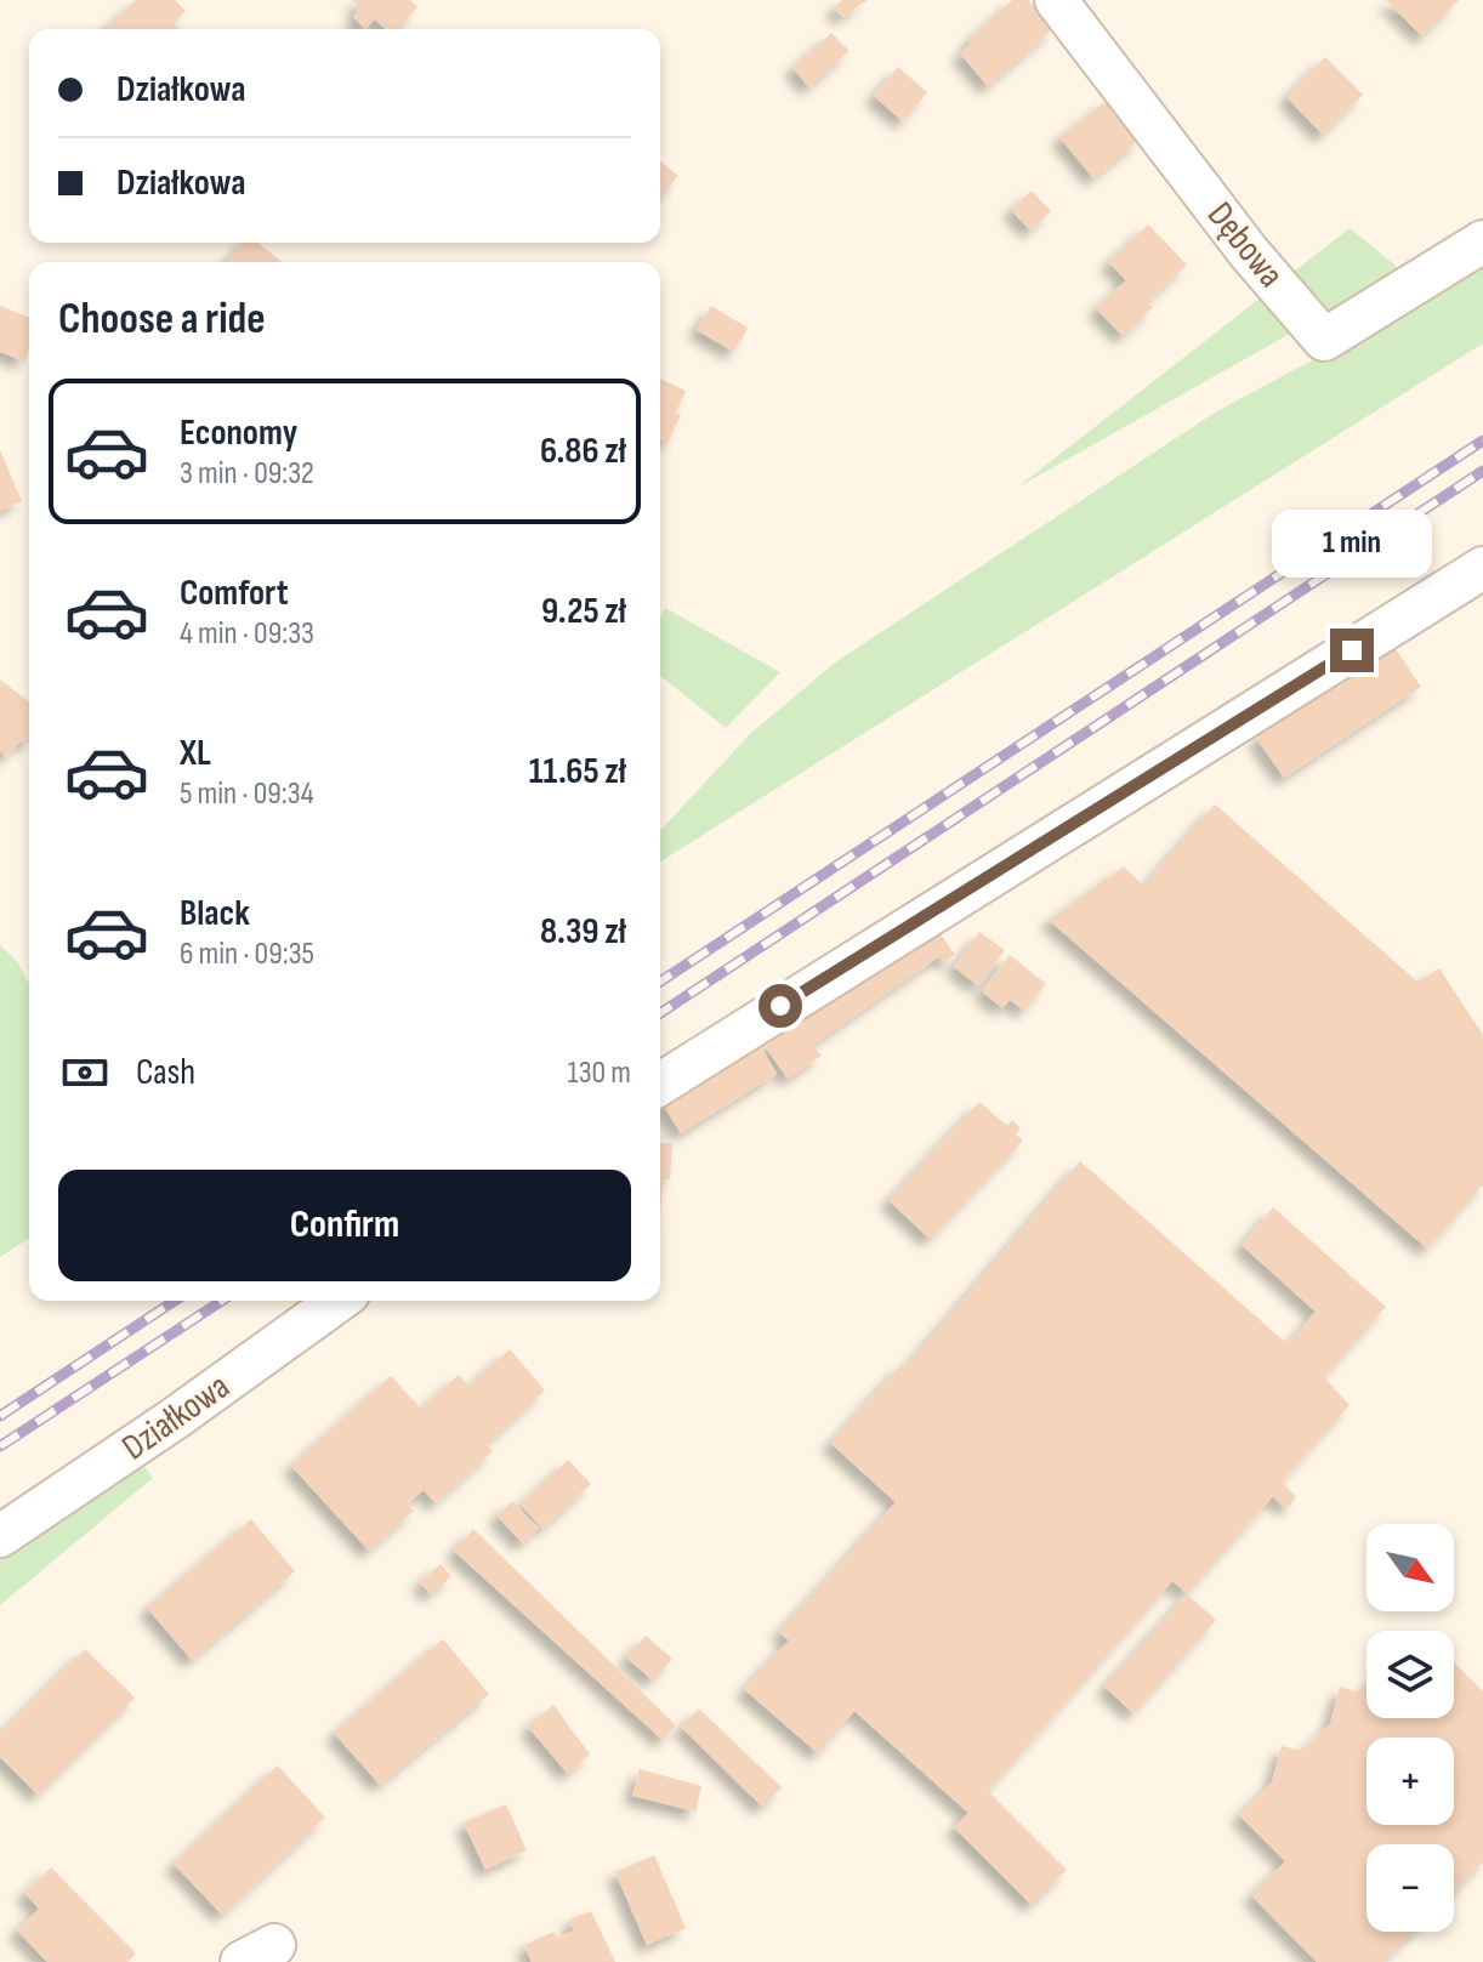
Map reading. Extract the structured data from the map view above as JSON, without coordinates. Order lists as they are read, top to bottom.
{
  "streets": {
    "street": ["Dębowa", "Działkowa"]
  },
  "north": "bottom right",
  "page": {
    "banner": ["Działkowa", "Działkowa"],
    "heading": "Choose a ride",
    "list": [
      {
        "name": "Economy",
        "note": "3 min · 09:32",
        "value": "6.86 zł"
      },
      {
        "name": "Comfort",
        "note": "4 min · 09:33",
        "value": "9.25 zł"
      },
      {
        "name": "XL",
        "note": "5 min · 09:34",
        "value": "11.65 zł"
      },
      {
        "name": "Black",
        "note": "6 min · 09:35",
        "value": "8.39 zł"
      }
    ],
    "bubble": "1 min",
    "pay": ["Cash", "130 m"],
    "buttons": "Confirm",
    "map_buttons": ["+", "−"]
  }
}
